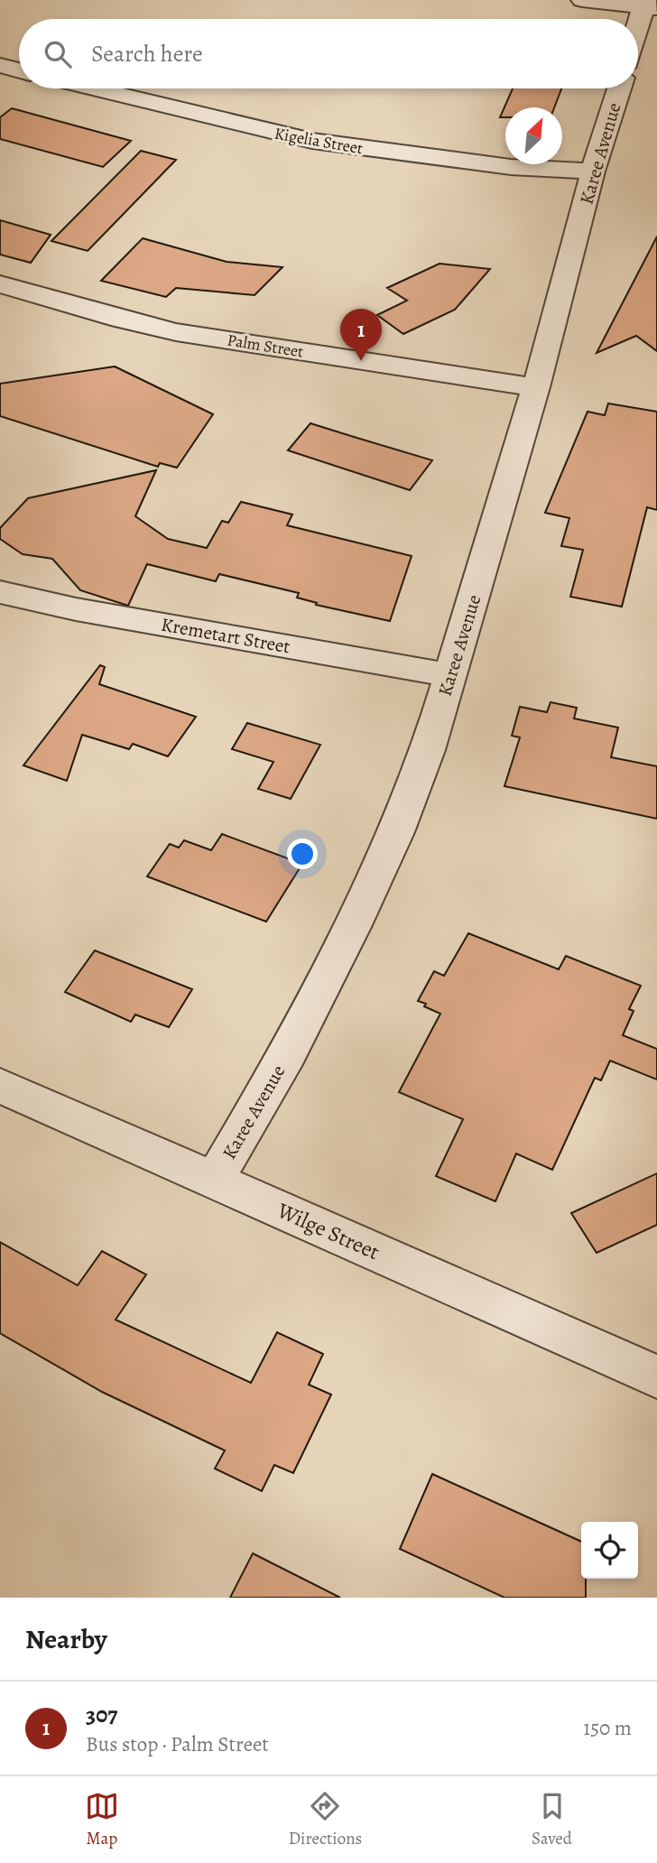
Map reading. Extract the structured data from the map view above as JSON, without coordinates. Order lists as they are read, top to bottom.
{
  "streets": {
    "street": [
      "Kigelia Street",
      "Karee Avenue",
      "Palm Street",
      "Kremetart Street",
      "Wilge Street"
    ]
  },
  "crossings": [
    ["Kigelia Street", "Karee Avenue"],
    ["Karee Avenue", "Palm Street"],
    ["Karee Avenue", "Kremetart Street"],
    ["Karee Avenue", "Wilge Street"]
  ],
  "north": "top right",
  "page": {
    "search": "Search here",
    "pins": "1",
    "heading": "Nearby",
    "list": [
      {
        "mark": "1",
        "name": "307",
        "note": "Bus stop · Palm Street",
        "value": "150 m"
      }
    ],
    "nav": ["Map", "Directions", "Saved"]
  }
}
